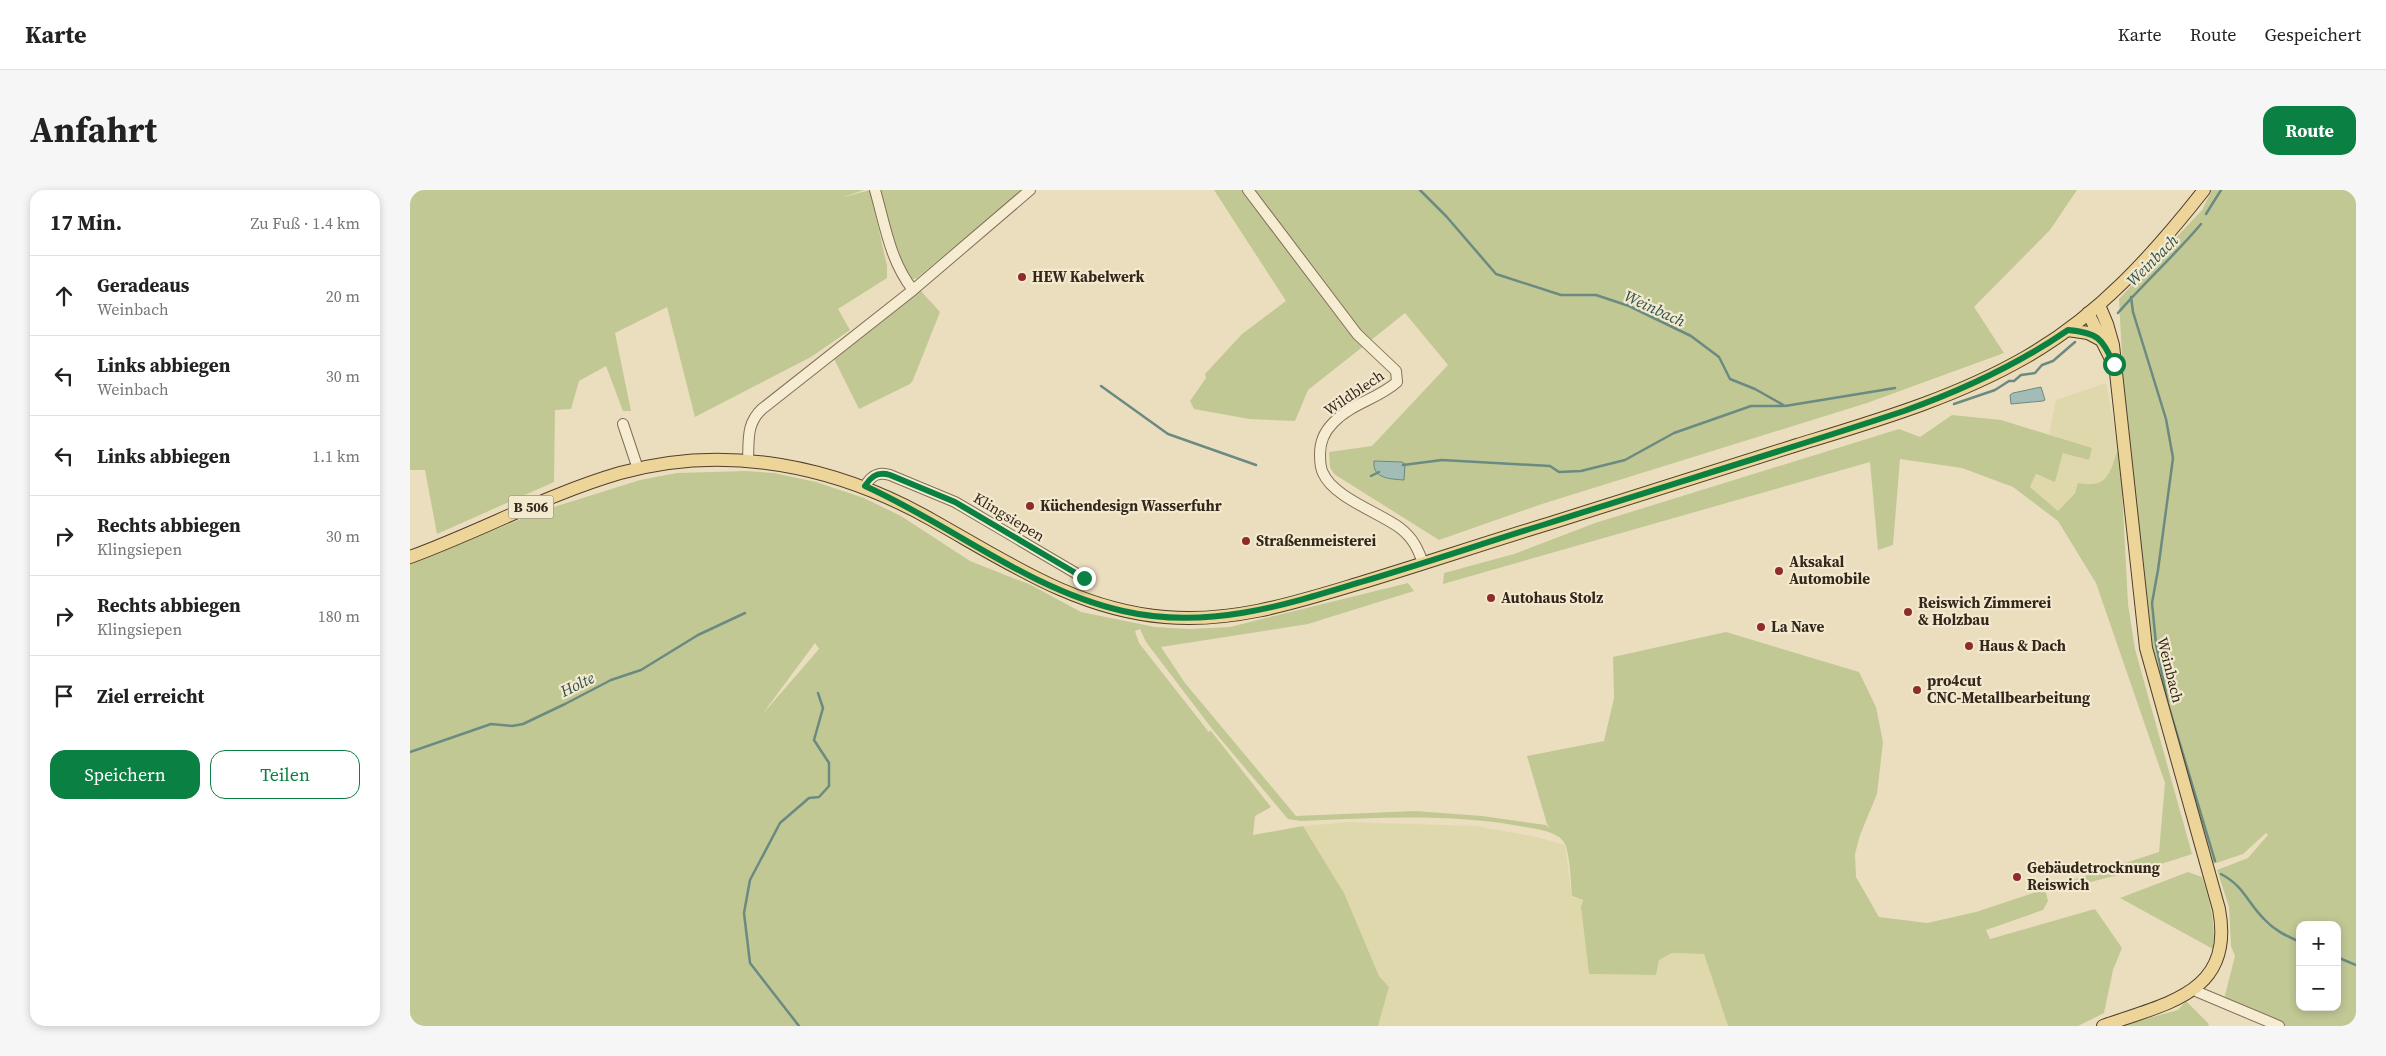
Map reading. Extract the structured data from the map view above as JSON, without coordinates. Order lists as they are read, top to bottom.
{
  "streets": {
    "main road": ["B 506", "Weinbach"],
    "street": ["Wildblech", "Klingsiepen"]
  },
  "crossings": [
    ["Wildblech", "B 506"],
    ["B 506", "Klingsiepen"],
    ["B 506", "Weinbach"]
  ],
  "water": ["Weinbach", "Holte"],
  "places": [
    "HEW Kabelwerk",
    "Küchendesign Wasserfuhr",
    "Straßenmeisterei",
    "Aksakal Automobile",
    "Autohaus Stolz",
    "Reiswich Zimmerei & Holzbau",
    "La Nave",
    "Haus & Dach",
    "pro4cut CNC-Metallbearbeitung",
    "Gebäudetrocknung Reiswich"
  ],
  "page": {
    "header": "Karte",
    "nav": ["Karte", "Route", "Gespeichert"],
    "title": "Anfahrt",
    "buttons": [
      "Route",
      ["Speichern", "Teilen"]
    ],
    "heading": ["17 Min.", "Zu Fuß · 1.4 km"],
    "list": [
      ["Geradeaus", "Weinbach", "20 m"],
      ["Links abbiegen", "Weinbach", "30 m"],
      ["Links abbiegen", "1.1 km"],
      ["Rechts abbiegen", "Klingsiepen", "30 m"],
      ["Rechts abbiegen", "Klingsiepen", "180 m"],
      "Ziel erreicht"
    ],
    "map_buttons": ["+", "−"]
  }
}
